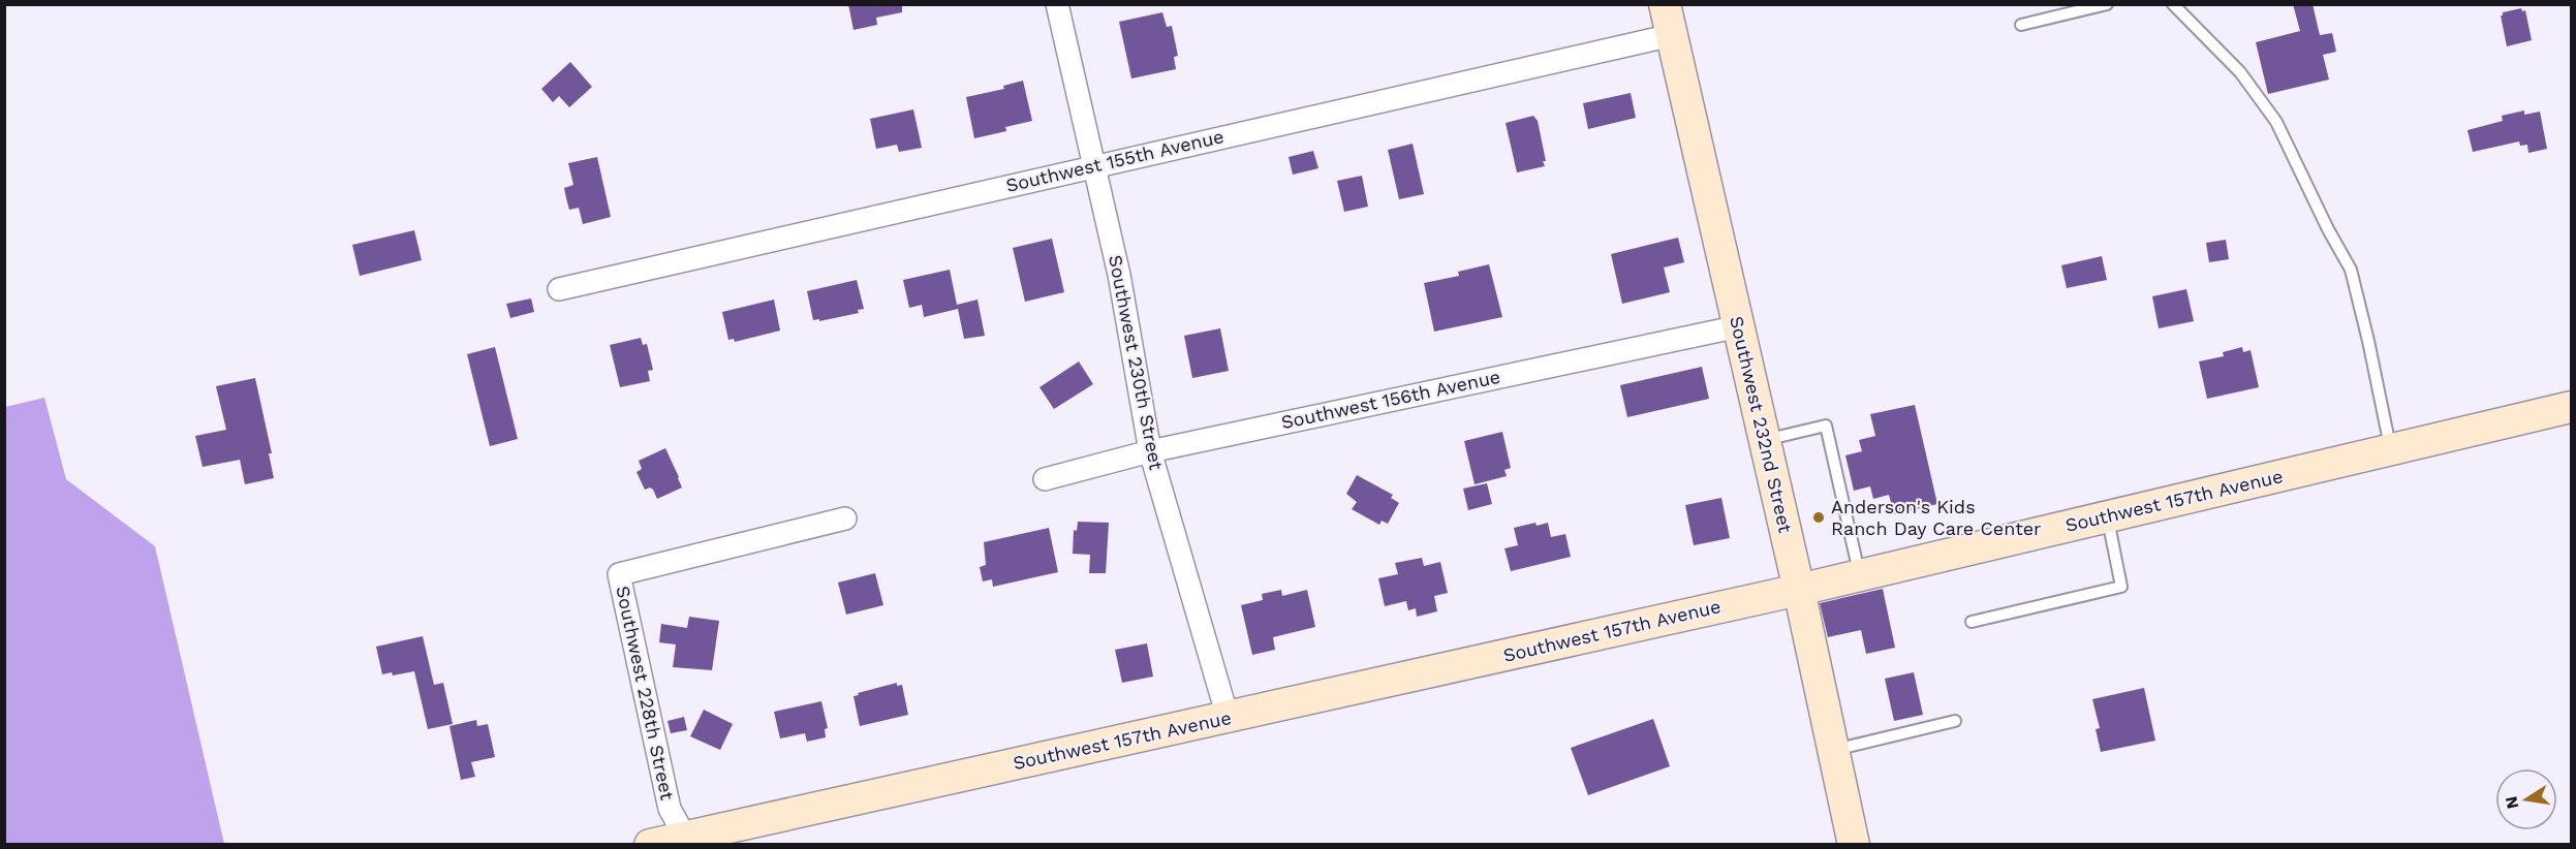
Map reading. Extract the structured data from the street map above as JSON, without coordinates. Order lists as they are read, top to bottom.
{
  "streets": {
    "street": [
      "Southwest 155th Avenue",
      "Southwest 230th Street",
      "Southwest 156th Avenue",
      "Southwest 232nd Street",
      "Southwest 157th Avenue",
      "Southwest 228th Street"
    ]
  },
  "crossings": [
    ["Southwest 155th Avenue", "Southwest 230th Street"],
    ["Southwest 155th Avenue", "Southwest 232nd Street"],
    ["Southwest 230th Street", "Southwest 156th Avenue"],
    ["Southwest 230th Street", "Southwest 157th Avenue"],
    ["Southwest 156th Avenue", "Southwest 232nd Street"],
    ["Southwest 232nd Street", "Southwest 157th Avenue"],
    ["Southwest 157th Avenue", "Southwest 228th Street"]
  ],
  "places": ["Anderson's Kids Ranch Day Care Center"],
  "north": "left"
}
